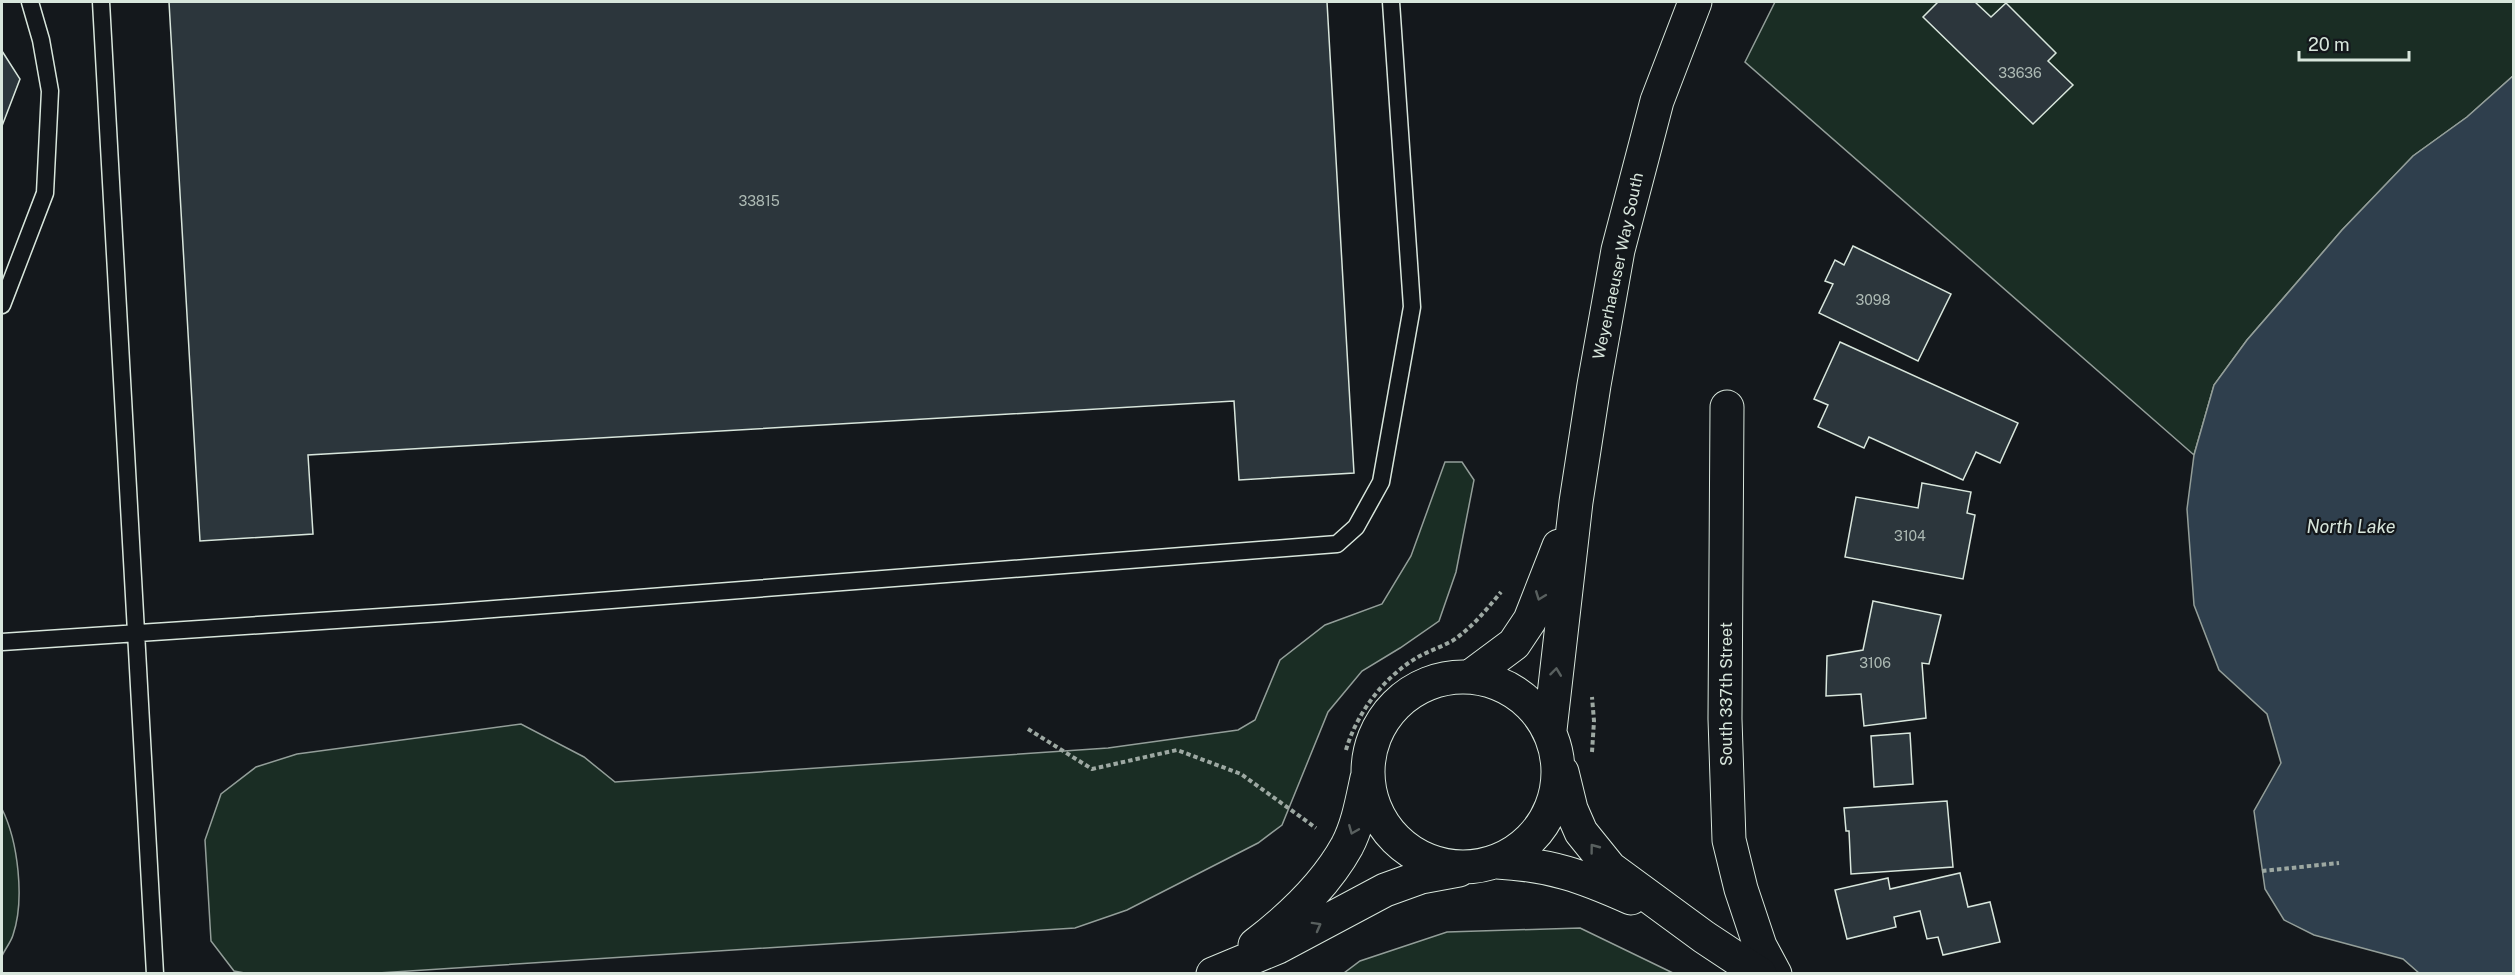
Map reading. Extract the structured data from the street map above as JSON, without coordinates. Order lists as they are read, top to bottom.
{
  "streets": {
    "street": ["Weyerhaeuser Way South", "South 337th Street"]
  },
  "water": ["North Lake"],
  "house_numbers": [
    "33636",
    "33815",
    "3098",
    "3104",
    "3106"
  ],
  "scale_bar": "20 m"
}
